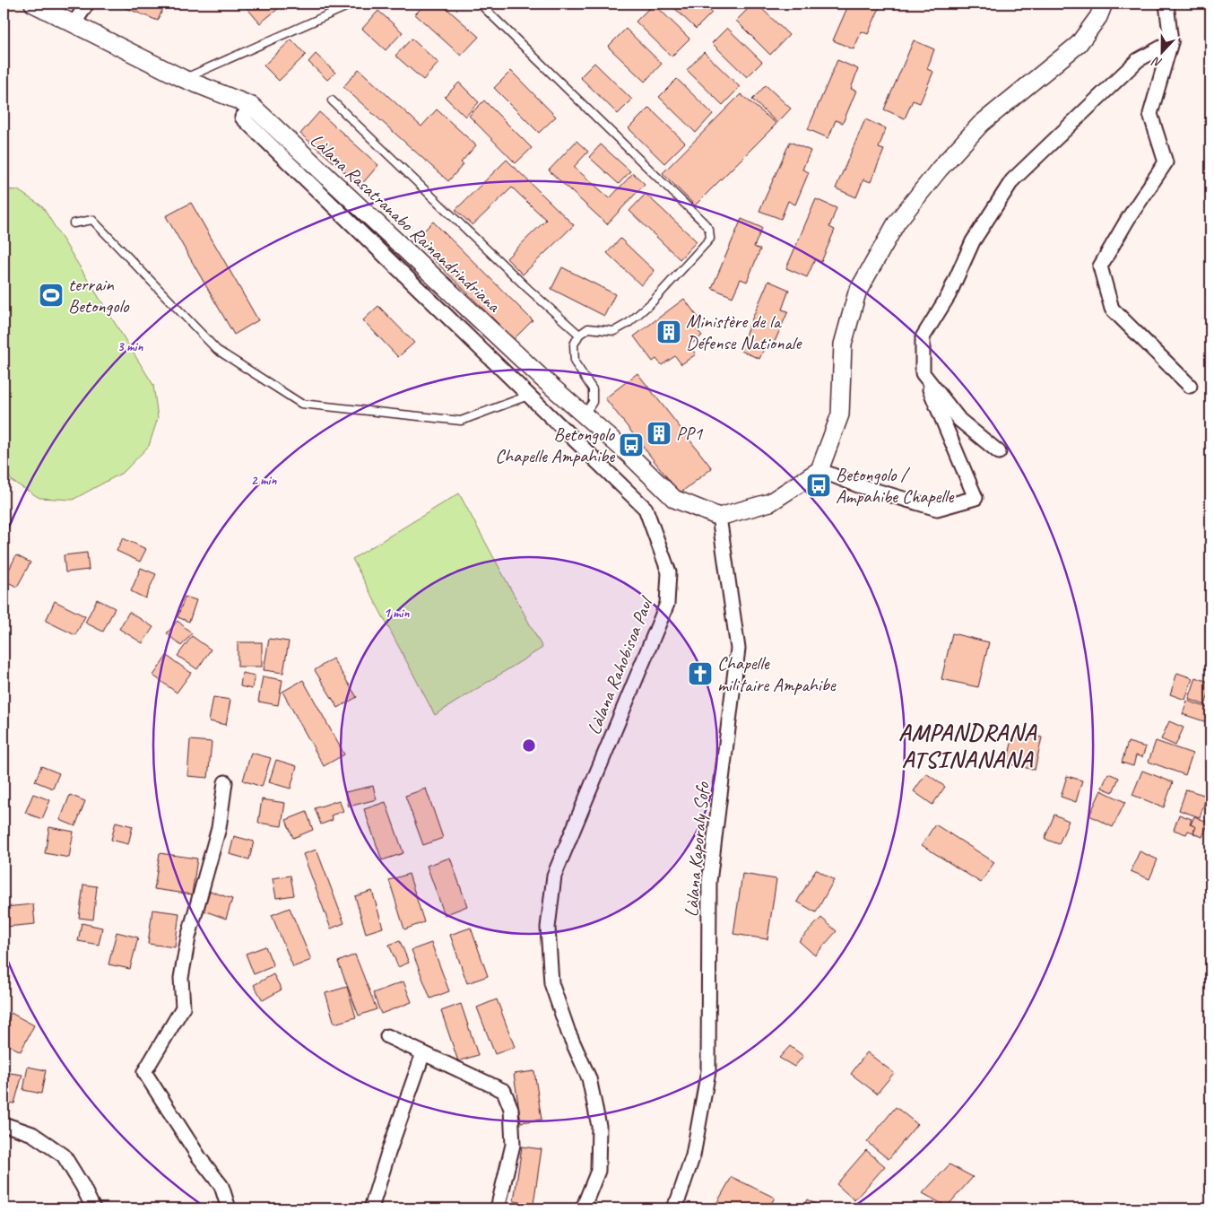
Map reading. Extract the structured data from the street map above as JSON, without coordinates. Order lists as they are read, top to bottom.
{
  "streets": {
    "street": ["Làlana Rasatranabo Rainandrindriana", "Làlana Rahobisoa Paul", "Làlana Kaporaly Sofo"]
  },
  "crossings": [
    ["Làlana Rasatranabo Rainandrindriana", "Làlana Rahobisoa Paul"],
    ["Làlana Rasatranabo Rainandrindriana", "Làlana Kaporaly Sofo"]
  ],
  "districts": ["AMPANDRANA ATSINANANA"],
  "places": {
    "sports": ["terrain Betongolo"],
    "building": ["Ministère de la Défense Nationale", "PP1"],
    "bus stop": ["Betongolo Chapelle Ampahibe", "Betongolo / Ampahibe Chapelle"],
    "church": ["Chapelle militaire Ampahibe"]
  },
  "north": "bottom",
  "rings": ["3 min", "2 min", "1 min"]
}
